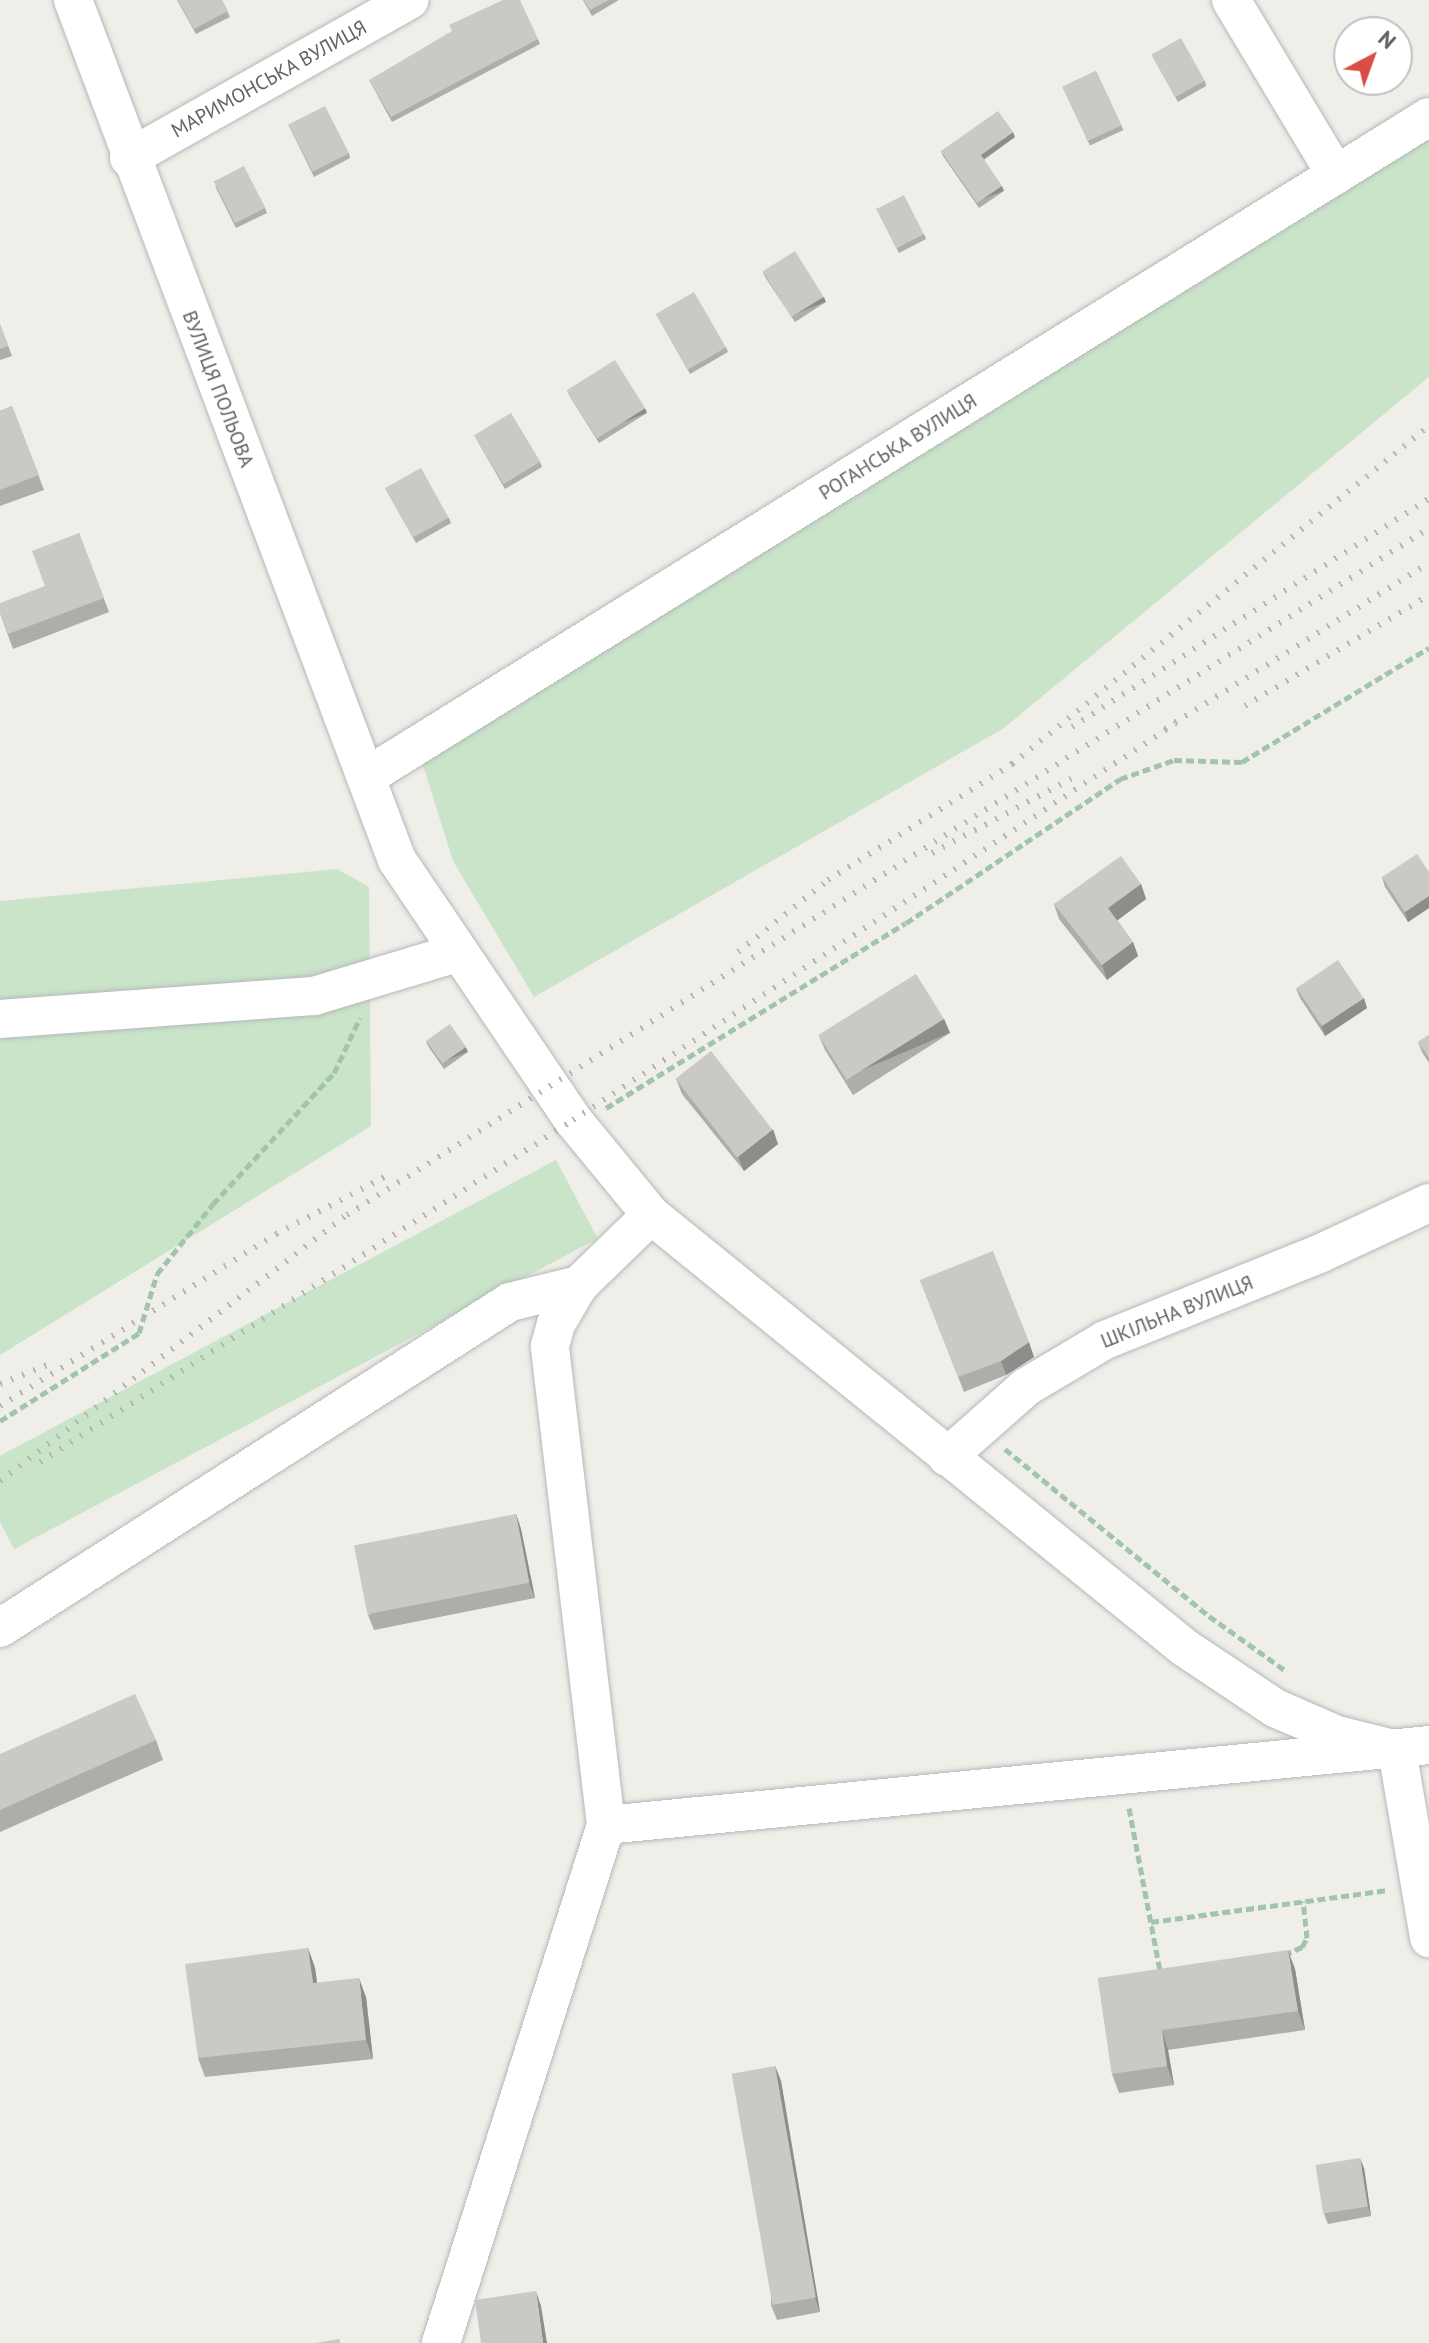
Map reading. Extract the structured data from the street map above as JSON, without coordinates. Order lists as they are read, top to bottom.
{
  "streets": {
    "street": [
      "МАРИМОНСЬКА ВУЛИЦЯ",
      "ВУЛИЦЯ ПОЛЬОВА",
      "РОГАНСЬКА ВУЛИЦЯ",
      "ШКІЛЬНА ВУЛИЦЯ"
    ]
  },
  "crossings": [
    ["МАРИМОНСЬКА ВУЛИЦЯ", "ВУЛИЦЯ ПОЛЬОВА"],
    ["ВУЛИЦЯ ПОЛЬОВА", "РОГАНСЬКА ВУЛИЦЯ"],
    ["ВУЛИЦЯ ПОЛЬОВА", "ШКІЛЬНА ВУЛИЦЯ"]
  ],
  "north": "top right"
}
